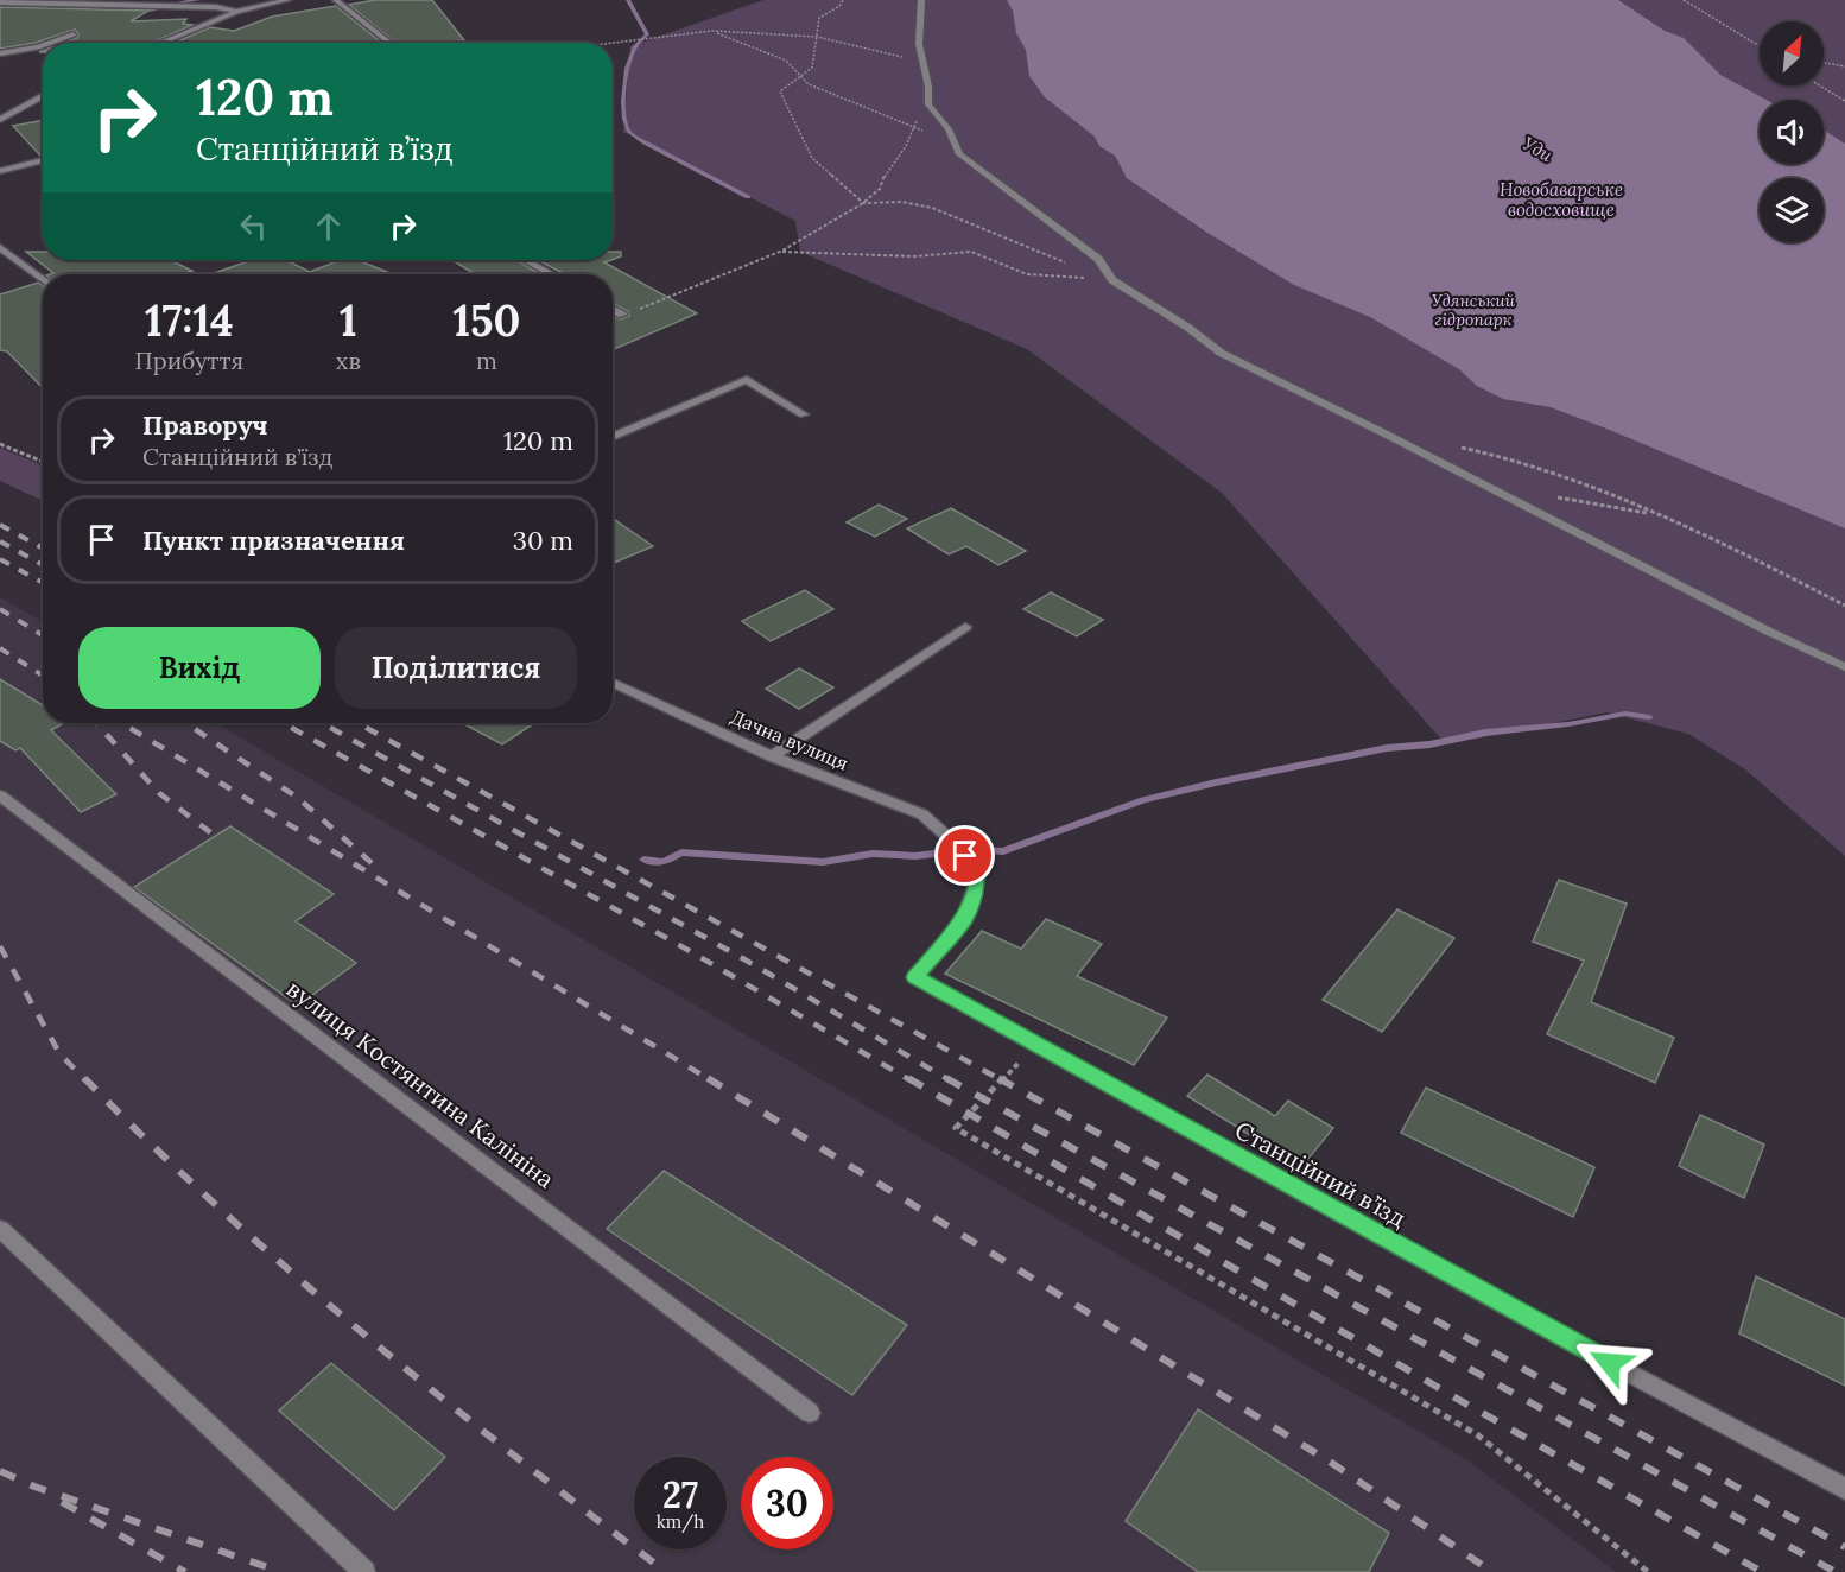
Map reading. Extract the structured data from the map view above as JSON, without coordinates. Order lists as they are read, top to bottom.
{
  "streets": {
    "street": ["Дачна вулиця", "вулиця Костянтина Калініна", "Станційний в’їзд"]
  },
  "crossings": [
    ["Дачна вулиця", "Станційний в’їзд"]
  ],
  "water": ["Уди", "Новобаварське водосховище"],
  "parks": ["Удянський гідропарк"],
  "north": "top right",
  "page": {
    "turn": ["120 m", "Станційний в’їзд"],
    "eta": [
      "17:14",
      "Прибуття",
      "1",
      "хв",
      "150",
      "m"
    ],
    "list": [
      {
        "name": "Праворуч",
        "note": "Станційний в’їзд",
        "value": "120 m"
      },
      {
        "name": "Пункт призначення",
        "value": "30 m"
      }
    ],
    "buttons": ["Вихід", "Поділитися"],
    "speed": "27 km/h",
    "limit": "30"
  }
}
